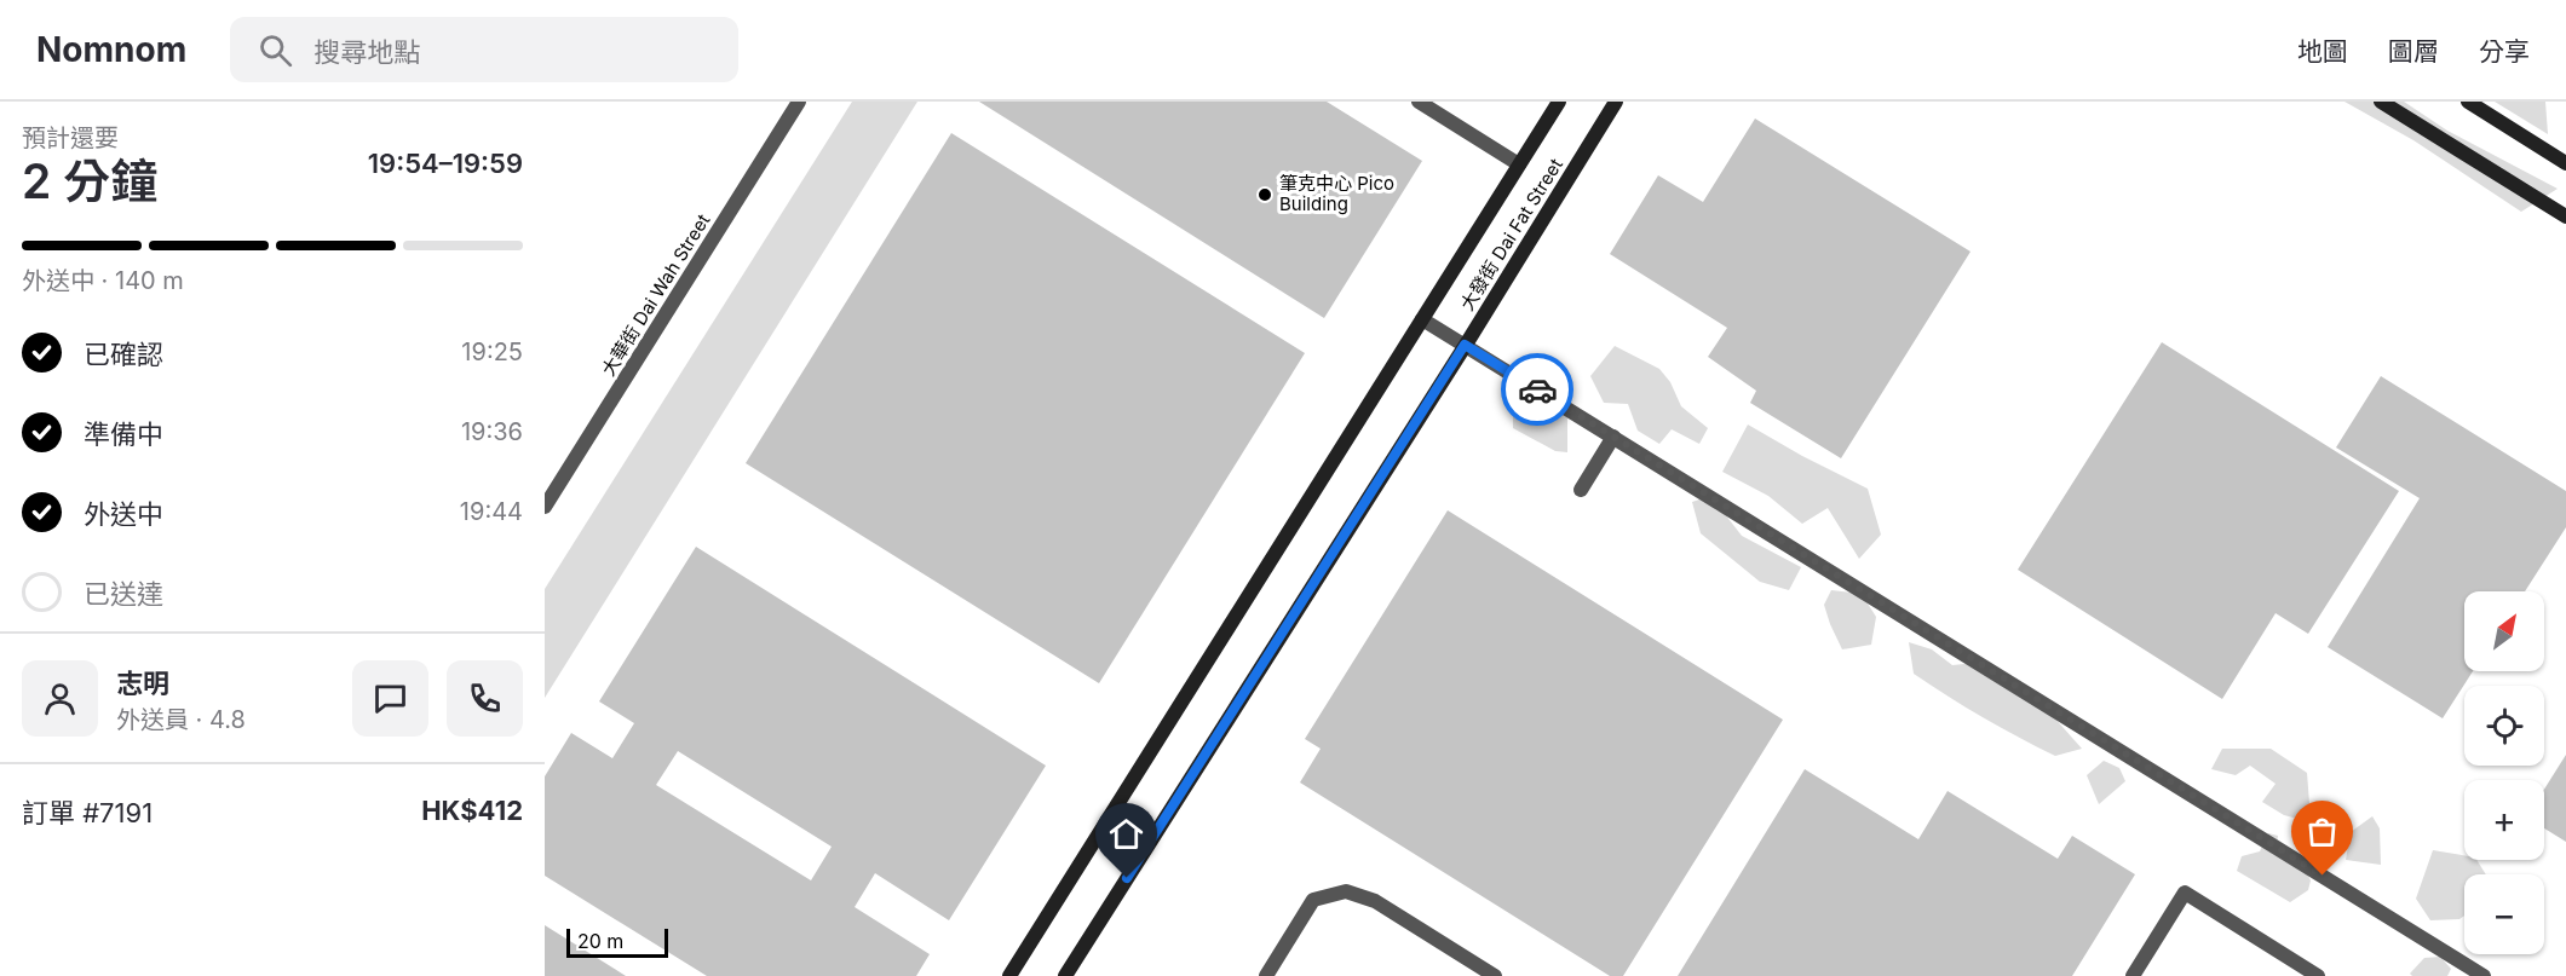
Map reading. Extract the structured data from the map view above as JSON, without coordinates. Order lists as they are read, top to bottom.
{
  "streets": {
    "street": ["大發街 Dai Fat Street", "大華街 Dai Wah Street"]
  },
  "places": ["筆克中心 Pico Building"],
  "scale_bar": "20 m",
  "north": "top right",
  "page": {
    "header": "Nomnom",
    "search": "搜尋地點",
    "nav": ["地圖", "圖層", "分享"],
    "heading": ["2 分鐘", "預計還要", "19:54–19:59"],
    "panel": [
      "志明",
      "外送員 · 4.8",
      "訂單 #7191",
      "HK$412"
    ],
    "bar": "外送中 · 140 m",
    "list": [
      ["已確認", "19:25"],
      ["準備中", "19:36"],
      ["外送中", "19:44"],
      "已送達"
    ],
    "map_buttons": ["+", "−"],
    "scale": "20 m"
  }
}
